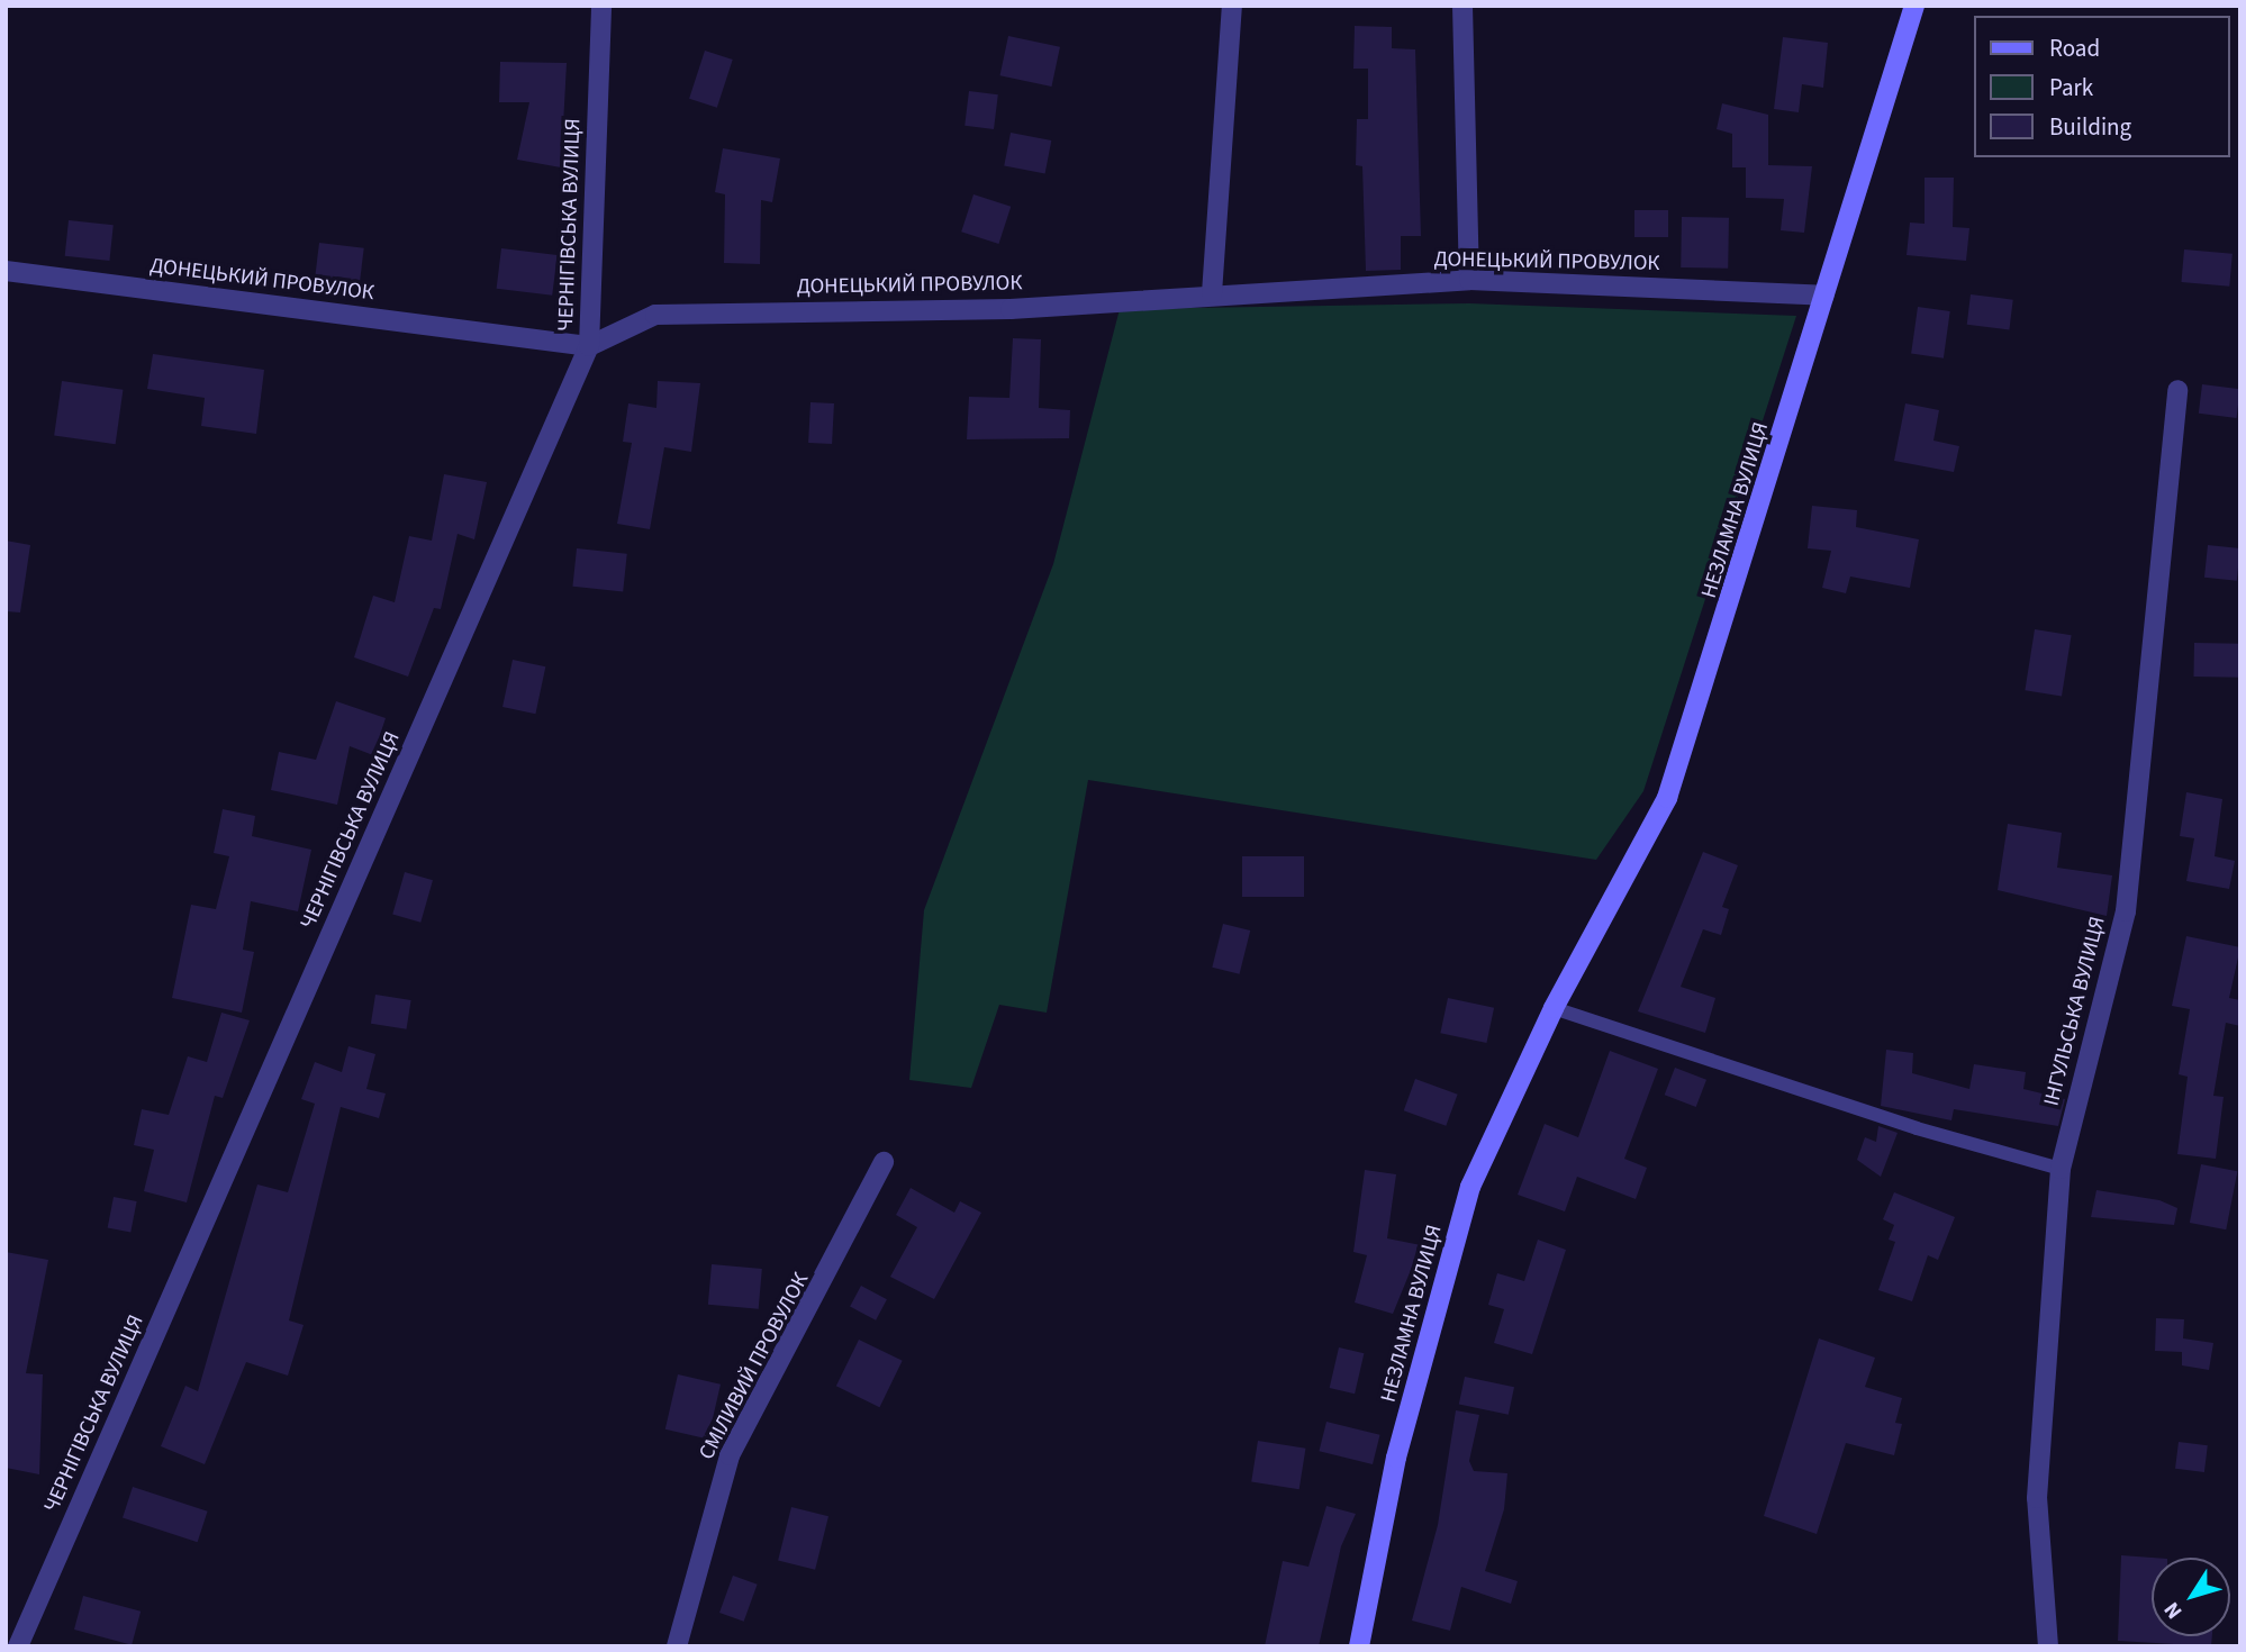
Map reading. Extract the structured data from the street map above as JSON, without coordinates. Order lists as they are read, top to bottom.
{
  "streets": {
    "street": [
      "ЧЕРНІГІВСЬКА ВУЛИЦЯ",
      "ДОНЕЦЬКИЙ ПРОВУЛОК",
      "НЕЗЛАМНА ВУЛИЦЯ",
      "ІНГУЛЬСЬКА ВУЛИЦЯ",
      "СМІЛИВИЙ ПРОВУЛОК"
    ]
  },
  "crossings": [
    ["ЧЕРНІГІВСЬКА ВУЛИЦЯ", "ДОНЕЦЬКИЙ ПРОВУЛОК"],
    ["ДОНЕЦЬКИЙ ПРОВУЛОК", "НЕЗЛАМНА ВУЛИЦЯ"]
  ],
  "legend": ["Road", "Park", "Building"],
  "north": "bottom left"
}
